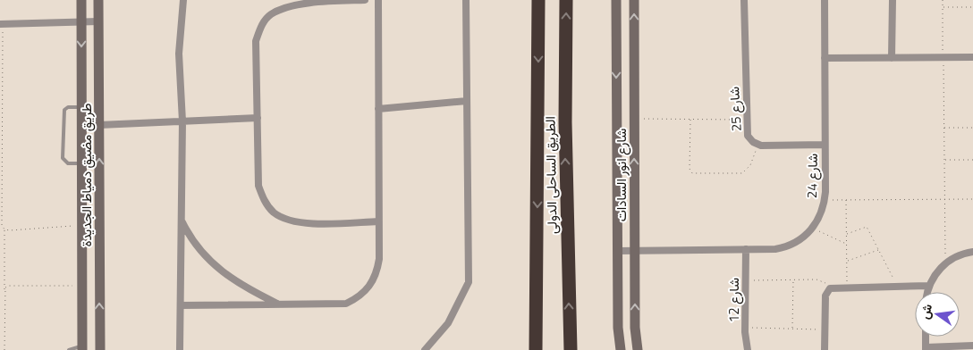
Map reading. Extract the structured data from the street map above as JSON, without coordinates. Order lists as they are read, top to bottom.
{
  "streets": {
    "highway": ["الطريق الساحلى الدولى"],
    "main road": ["طريق مضيق دمياط الجديدة", "شارع انور السادات"],
    "street": ["شارع 25", "شارع 24", "شارع 12"]
  },
  "crossings": [
    ["شارع 25", "شارع 24"],
    ["شارع انور السادات", "شارع 24"],
    ["شارع 24", "شارع 12"]
  ],
  "north": "left"
}
